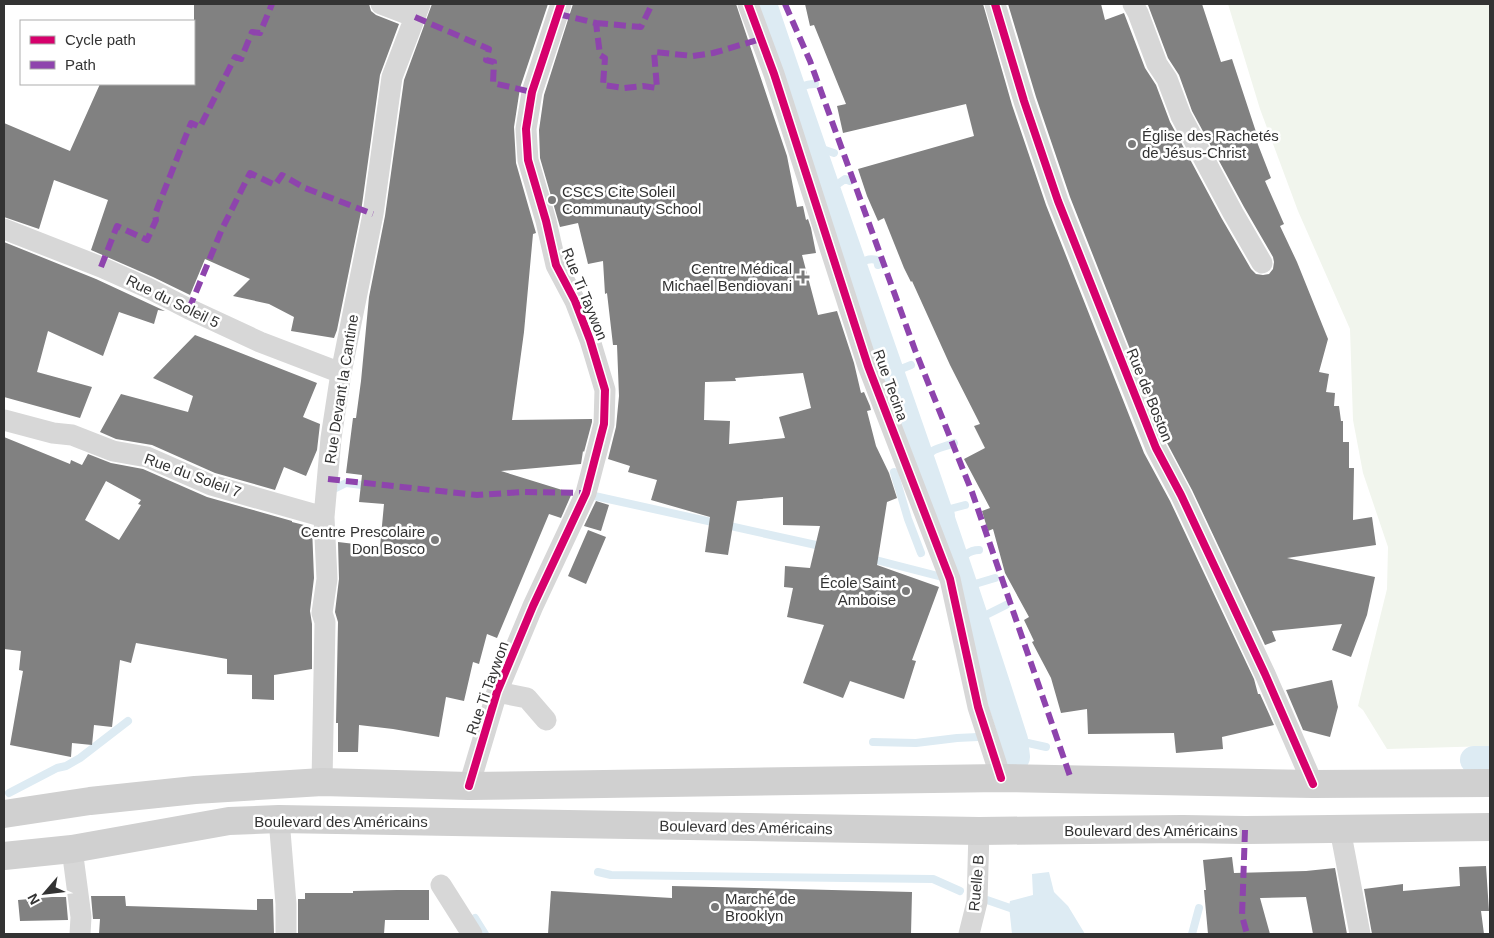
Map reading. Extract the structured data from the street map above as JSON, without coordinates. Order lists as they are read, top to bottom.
{
  "streets": {
    "main road": ["Boulevard des Américains"],
    "street": [
      "Rue Ti Taywon",
      "Rue du Soleil 5",
      "Rue Tecina",
      "Rue Devant la Cantine",
      "Rue de Boston",
      "Rue du Soleil 7",
      "Ruelle B"
    ]
  },
  "crossings": [
    ["Rue du Soleil 5", "Rue Devant la Cantine"],
    ["Rue Devant la Cantine", "Rue du Soleil 7"],
    ["Boulevard des Américains", "Ruelle B"]
  ],
  "places": {
    "other": [
      "Église des Rachetés de Jésus-Christ",
      "CSCS Cite Soleil Communauty School",
      "Centre Prescolaire Don Bosco",
      "École Saint Amboise",
      "Marché de Brooklyn"
    ],
    "health": ["Centre Médical Michael Bendiovani"]
  },
  "legend": ["Cycle path", "Path"],
  "north": "bottom left"
}
